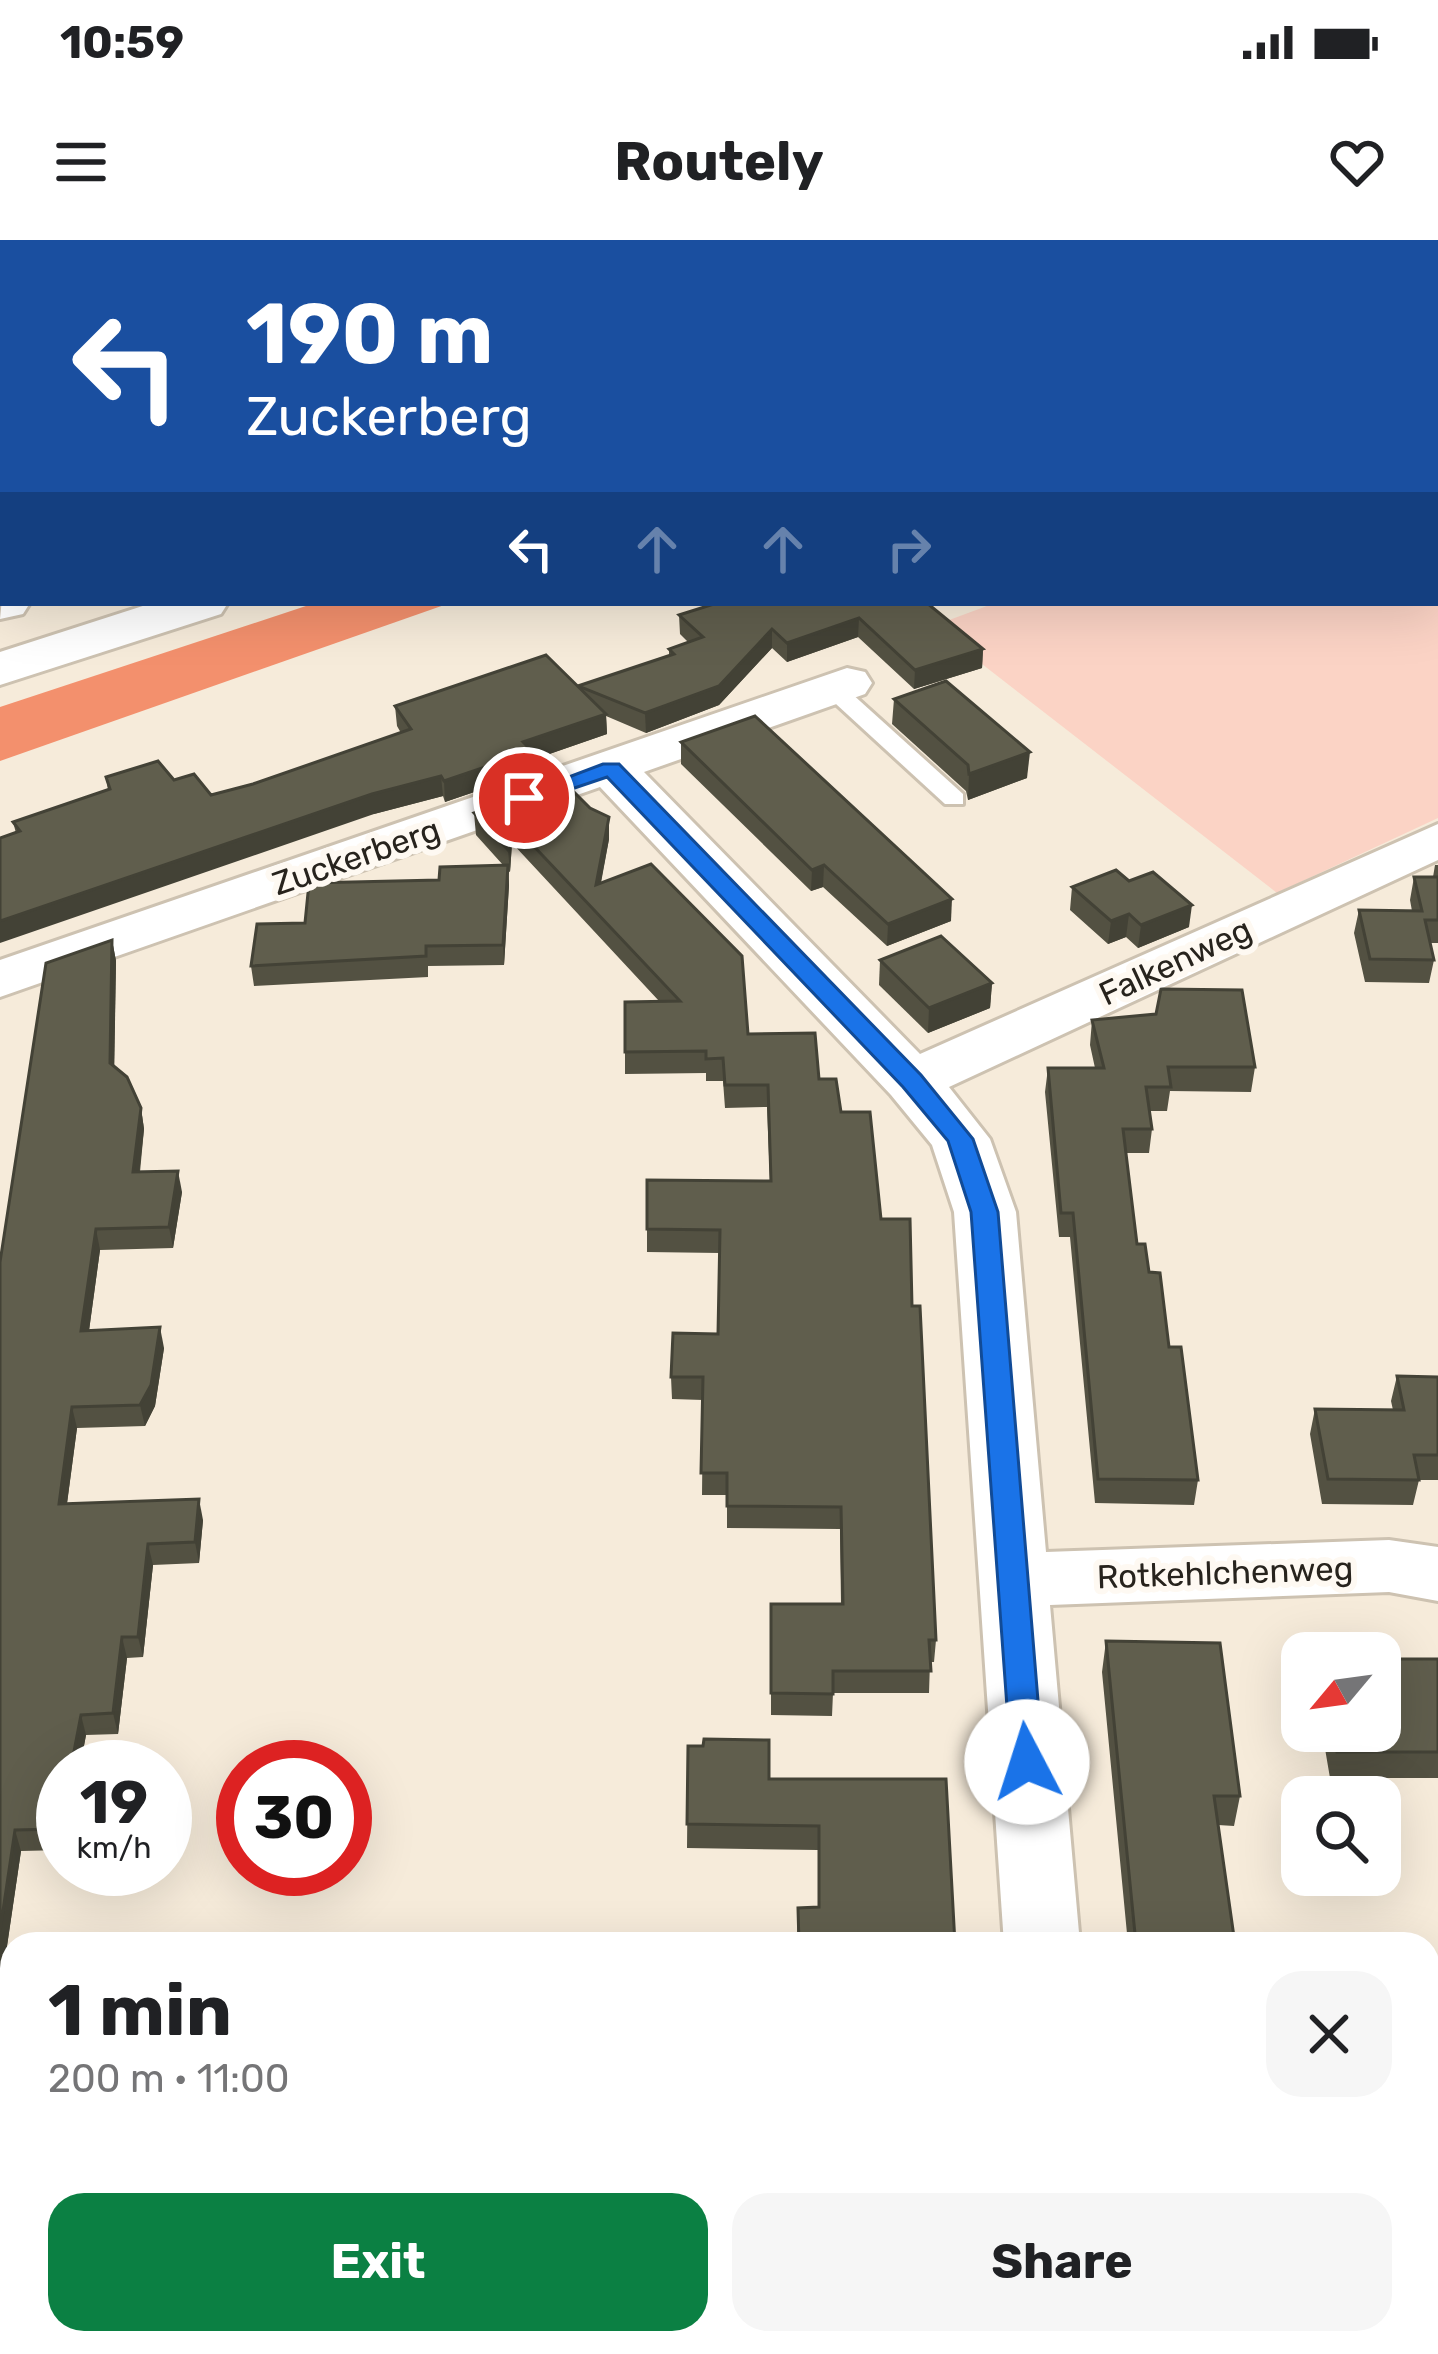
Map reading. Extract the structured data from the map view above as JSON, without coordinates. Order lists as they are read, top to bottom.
{
  "streets": {
    "street": ["Zuckerberg", "Falkenweg", "Rotkehlchenweg"]
  },
  "north": "bottom left",
  "page": {
    "status": "10:59",
    "header": "Routely",
    "turn": ["190 m", "Zuckerberg"],
    "speed": "19 km/h",
    "limit": "30",
    "heading": ["1 min", "200 m · 11:00"],
    "buttons": ["Exit", "Share"]
  }
}
